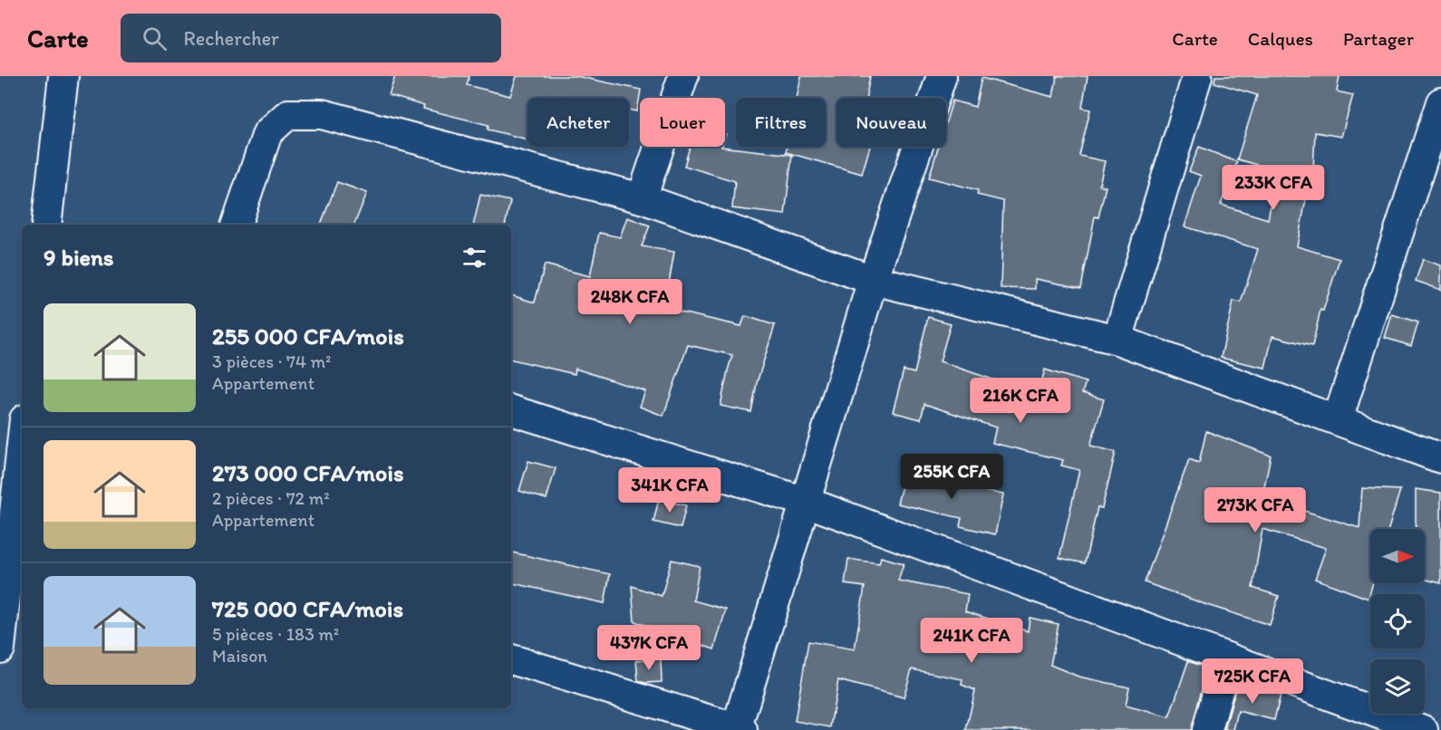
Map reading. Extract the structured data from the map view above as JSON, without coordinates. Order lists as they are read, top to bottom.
{
  "north": "right",
  "page": {
    "header": "Carte",
    "search": "Rechercher",
    "nav": ["Carte", "Calques", "Partager"],
    "chip": [
      "Acheter",
      "Louer",
      "Filtres",
      "Nouveau"
    ],
    "price": [
      "233K CFA",
      "248K CFA",
      "216K CFA",
      "255K CFA",
      "341K CFA",
      "273K CFA",
      "241K CFA",
      "437K CFA",
      "725K CFA"
    ],
    "heading": "9 biens",
    "list": [
      {
        "name": "255 000 CFA/mois",
        "note": "3 pièces · 74 m² · Appartement"
      },
      {
        "name": "273 000 CFA/mois",
        "note": "2 pièces · 72 m² · Appartement"
      },
      {
        "name": "725 000 CFA/mois",
        "note": "5 pièces · 183 m² · Maison"
      }
    ]
  }
}
